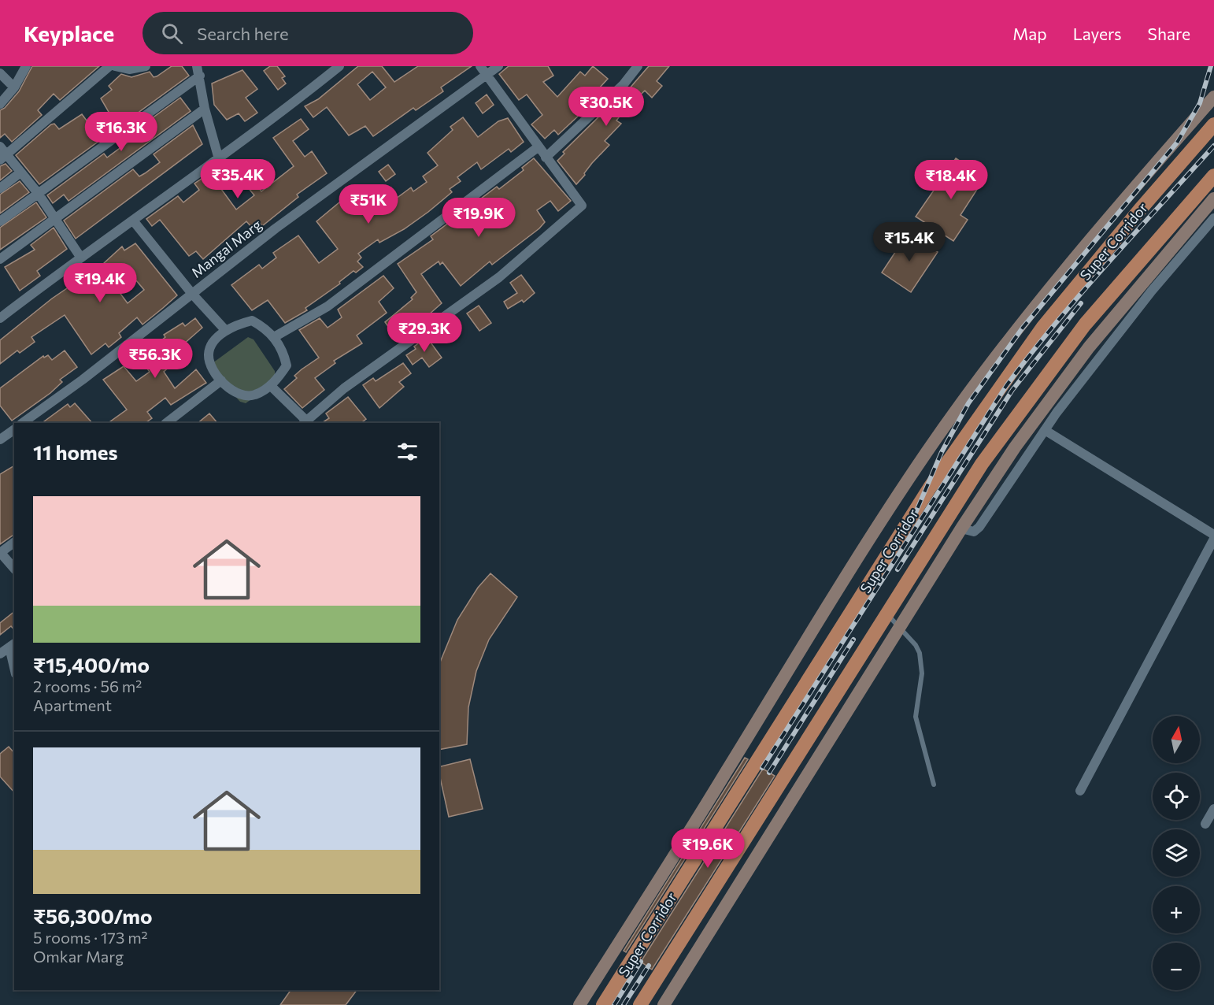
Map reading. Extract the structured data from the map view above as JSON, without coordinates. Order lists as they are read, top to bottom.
{
  "streets": {
    "main road": ["Super Corridor"],
    "street": ["Mangal Marg"]
  },
  "north": "top",
  "page": {
    "header": "Keyplace",
    "search": "Search here",
    "nav": ["Map", "Layers", "Share"],
    "price": [
      "₹30.5K",
      "₹16.3K",
      "₹35.4K",
      "₹18.4K",
      "₹51K",
      "₹19.9K",
      "₹15.4K",
      "₹19.4K",
      "₹29.3K",
      "₹56.3K",
      "₹19.6K"
    ],
    "heading": "11 homes",
    "list": [
      {
        "name": "₹15,400/mo",
        "note": "2 rooms · 56 m² · Apartment"
      },
      {
        "name": "₹56,300/mo",
        "note": "5 rooms · 173 m² · Omkar Marg"
      }
    ],
    "map_buttons": ["+", "−"]
  }
}
